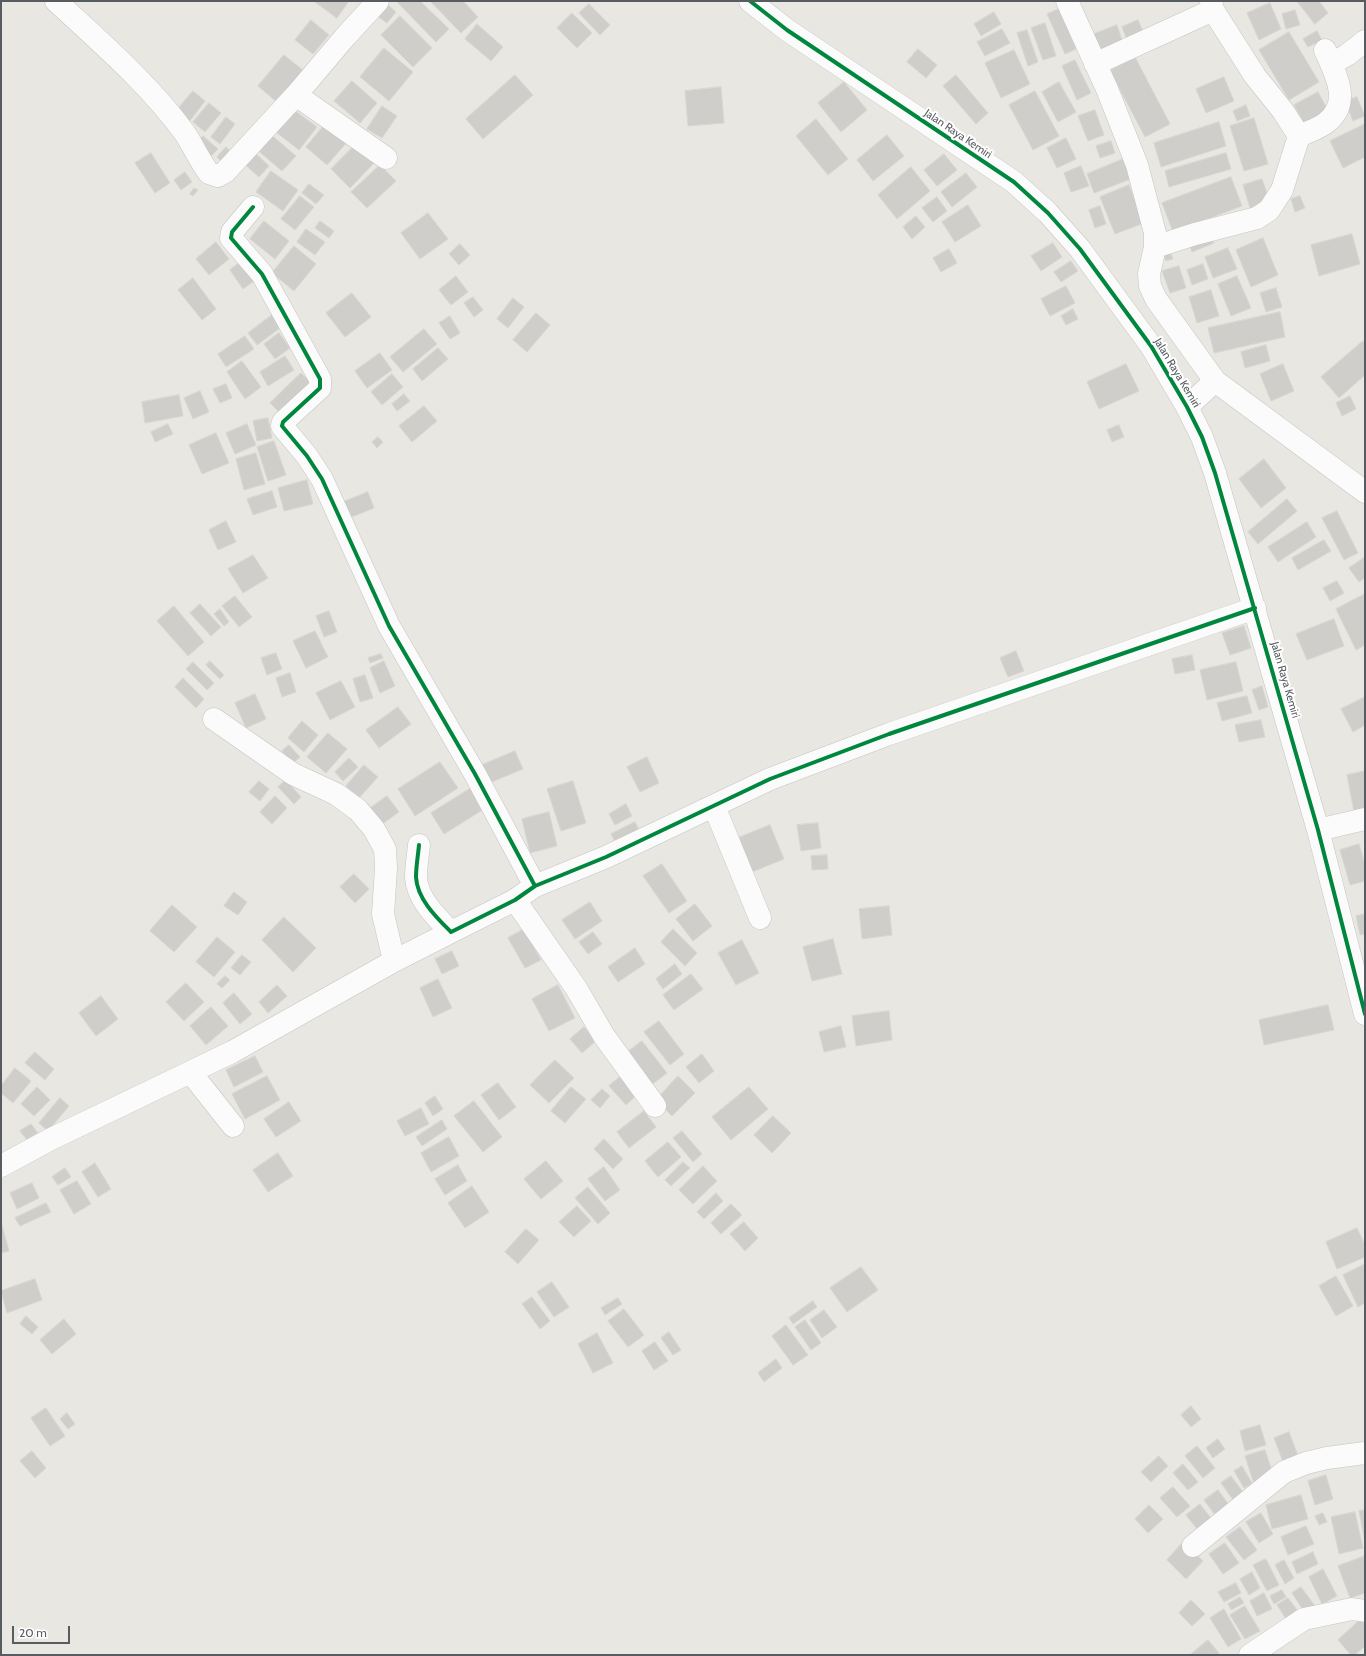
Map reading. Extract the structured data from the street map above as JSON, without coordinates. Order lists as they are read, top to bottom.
{
  "streets": {
    "street": ["Jalan Raya Kemiri"]
  },
  "scale_bar": "20 m"
}
